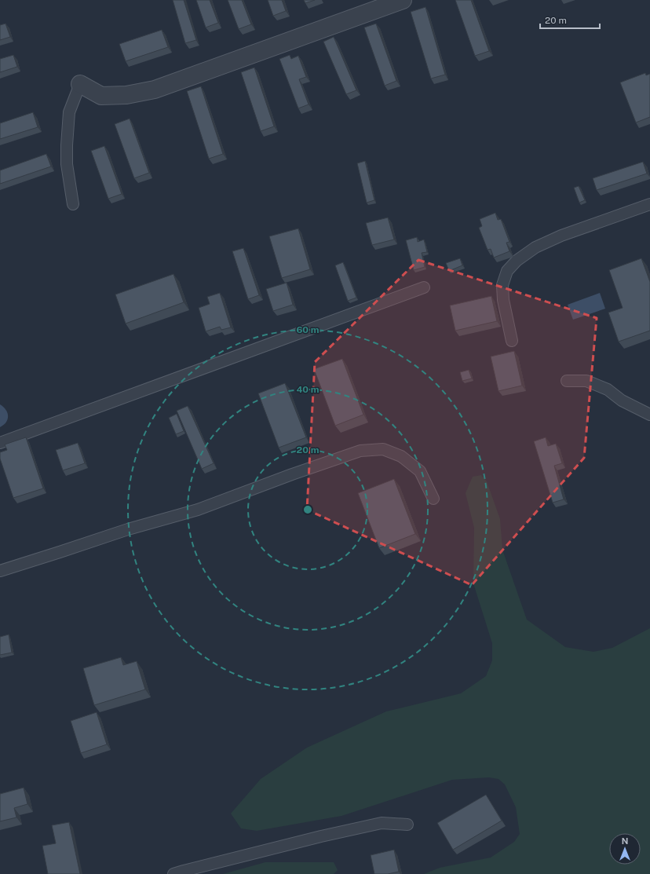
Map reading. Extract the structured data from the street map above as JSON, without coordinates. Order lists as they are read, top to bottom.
{
  "scale_bar": "20 m",
  "north": "top",
  "rings": ["60 m", "40 m", "20 m"]
}
